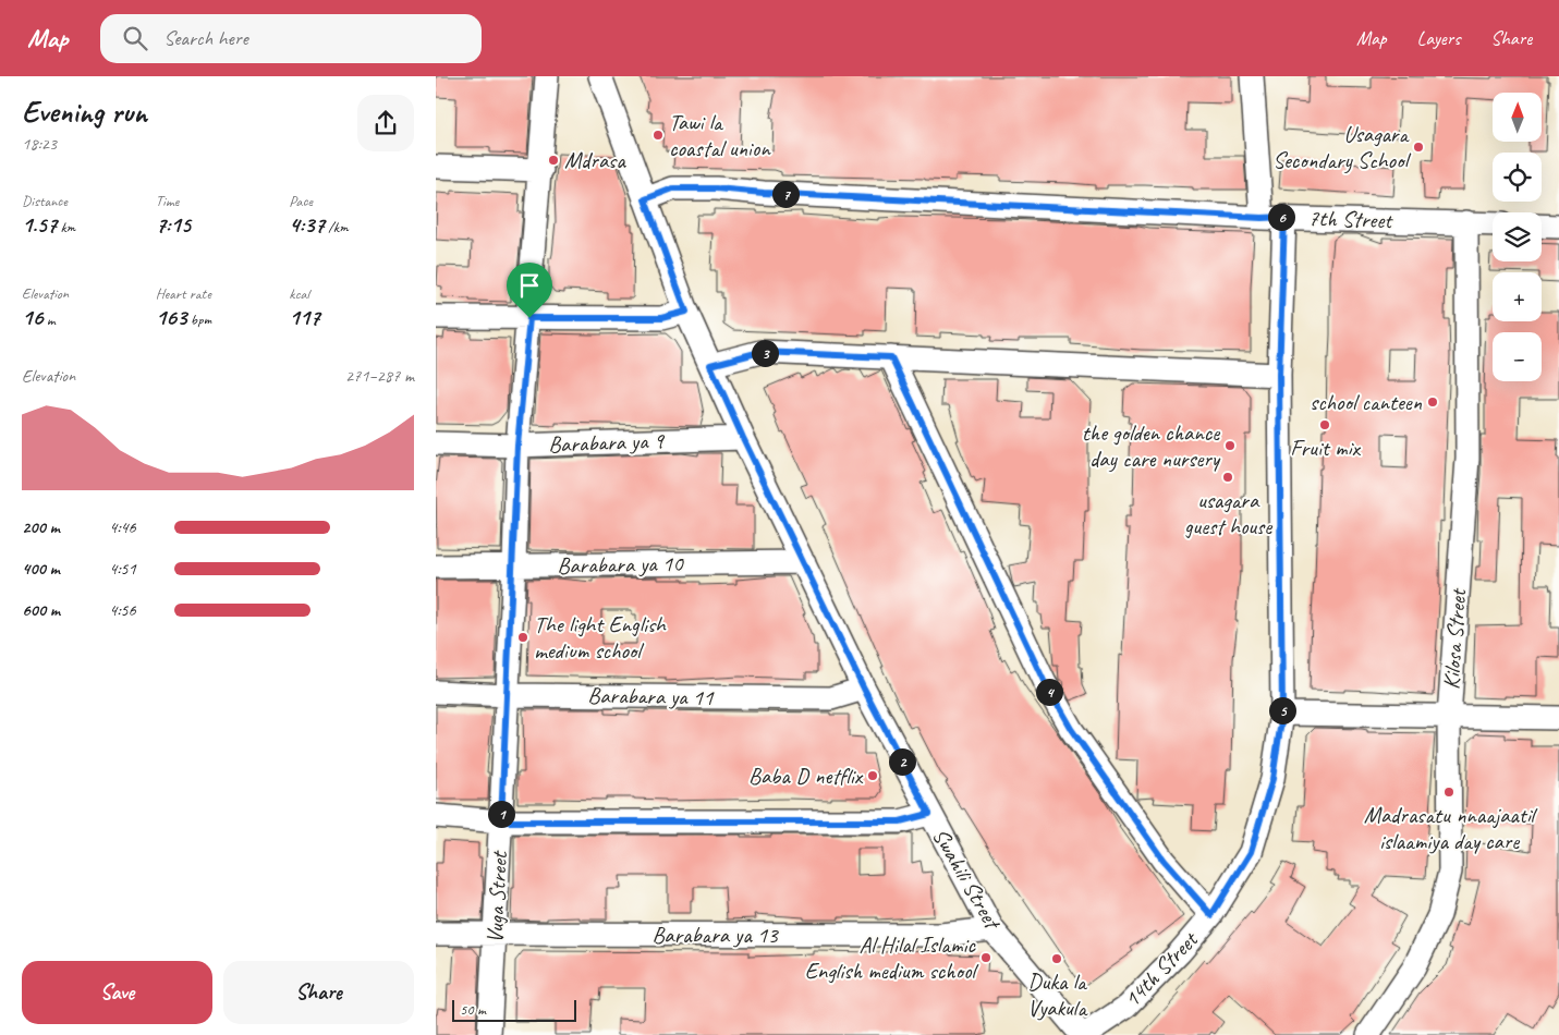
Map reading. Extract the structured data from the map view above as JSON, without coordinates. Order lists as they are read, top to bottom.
{
  "streets": {
    "street": [
      "7th Street",
      "Barabara ya 9",
      "Barabara ya 10",
      "Kilosa Street",
      "Barabara ya 11",
      "Swahili Street",
      "Vuga Street",
      "Barabara ya 13",
      "14th Street"
    ]
  },
  "crossings": [
    ["7th Street", "Kilosa Street"],
    ["7th Street", "Swahili Street"],
    ["7th Street", "14th Street"],
    ["Barabara ya 9", "Swahili Street"],
    ["Barabara ya 9", "Vuga Street"],
    ["Barabara ya 10", "Swahili Street"],
    ["Barabara ya 10", "Vuga Street"],
    ["Barabara ya 11", "Swahili Street"],
    ["Barabara ya 11", "Vuga Street"],
    ["Swahili Street", "Barabara ya 13"],
    ["Swahili Street", "14th Street"],
    ["Vuga Street", "Barabara ya 13"]
  ],
  "places": [
    "Tawi la coastal union",
    "Usagara Secondary School",
    "Mdrasa",
    "school canteen",
    "Fruit mix",
    "the golden chance day care nursery",
    "usagara guest house",
    "The light English medium school",
    "Baba D netflix",
    "Madrasatu nnaajaatil islaamiya day care",
    "Al Hilal Islamic English medium school",
    "Duka la Vyakula"
  ],
  "scale_bar": "50 m",
  "north": "top",
  "page": {
    "header": "Map",
    "search": "Search here",
    "nav": ["Map", "Layers", "Share"],
    "heading": ["Evening run", "18:23"],
    "map_buttons": ["+", "−"],
    "stats": [
      ["Distance", "1.57 km"],
      ["Time", "7:15"],
      ["Pace", "4:37 /km"],
      ["Elevation", "16 m"],
      ["Heart rate", "163 bpm"],
      ["kcal", "117"]
    ],
    "pins": [
      "7",
      "6",
      "3",
      "4",
      "5",
      "2",
      "1"
    ],
    "chart": ["Elevation", "271–287 m"],
    "list": [
      {
        "name": "200 m",
        "note": "4:46"
      },
      {
        "name": "400 m",
        "note": "4:51"
      },
      {
        "name": "600 m",
        "note": "4:56"
      }
    ],
    "buttons": ["Save", "Share"],
    "scale": "50 m"
  }
}
